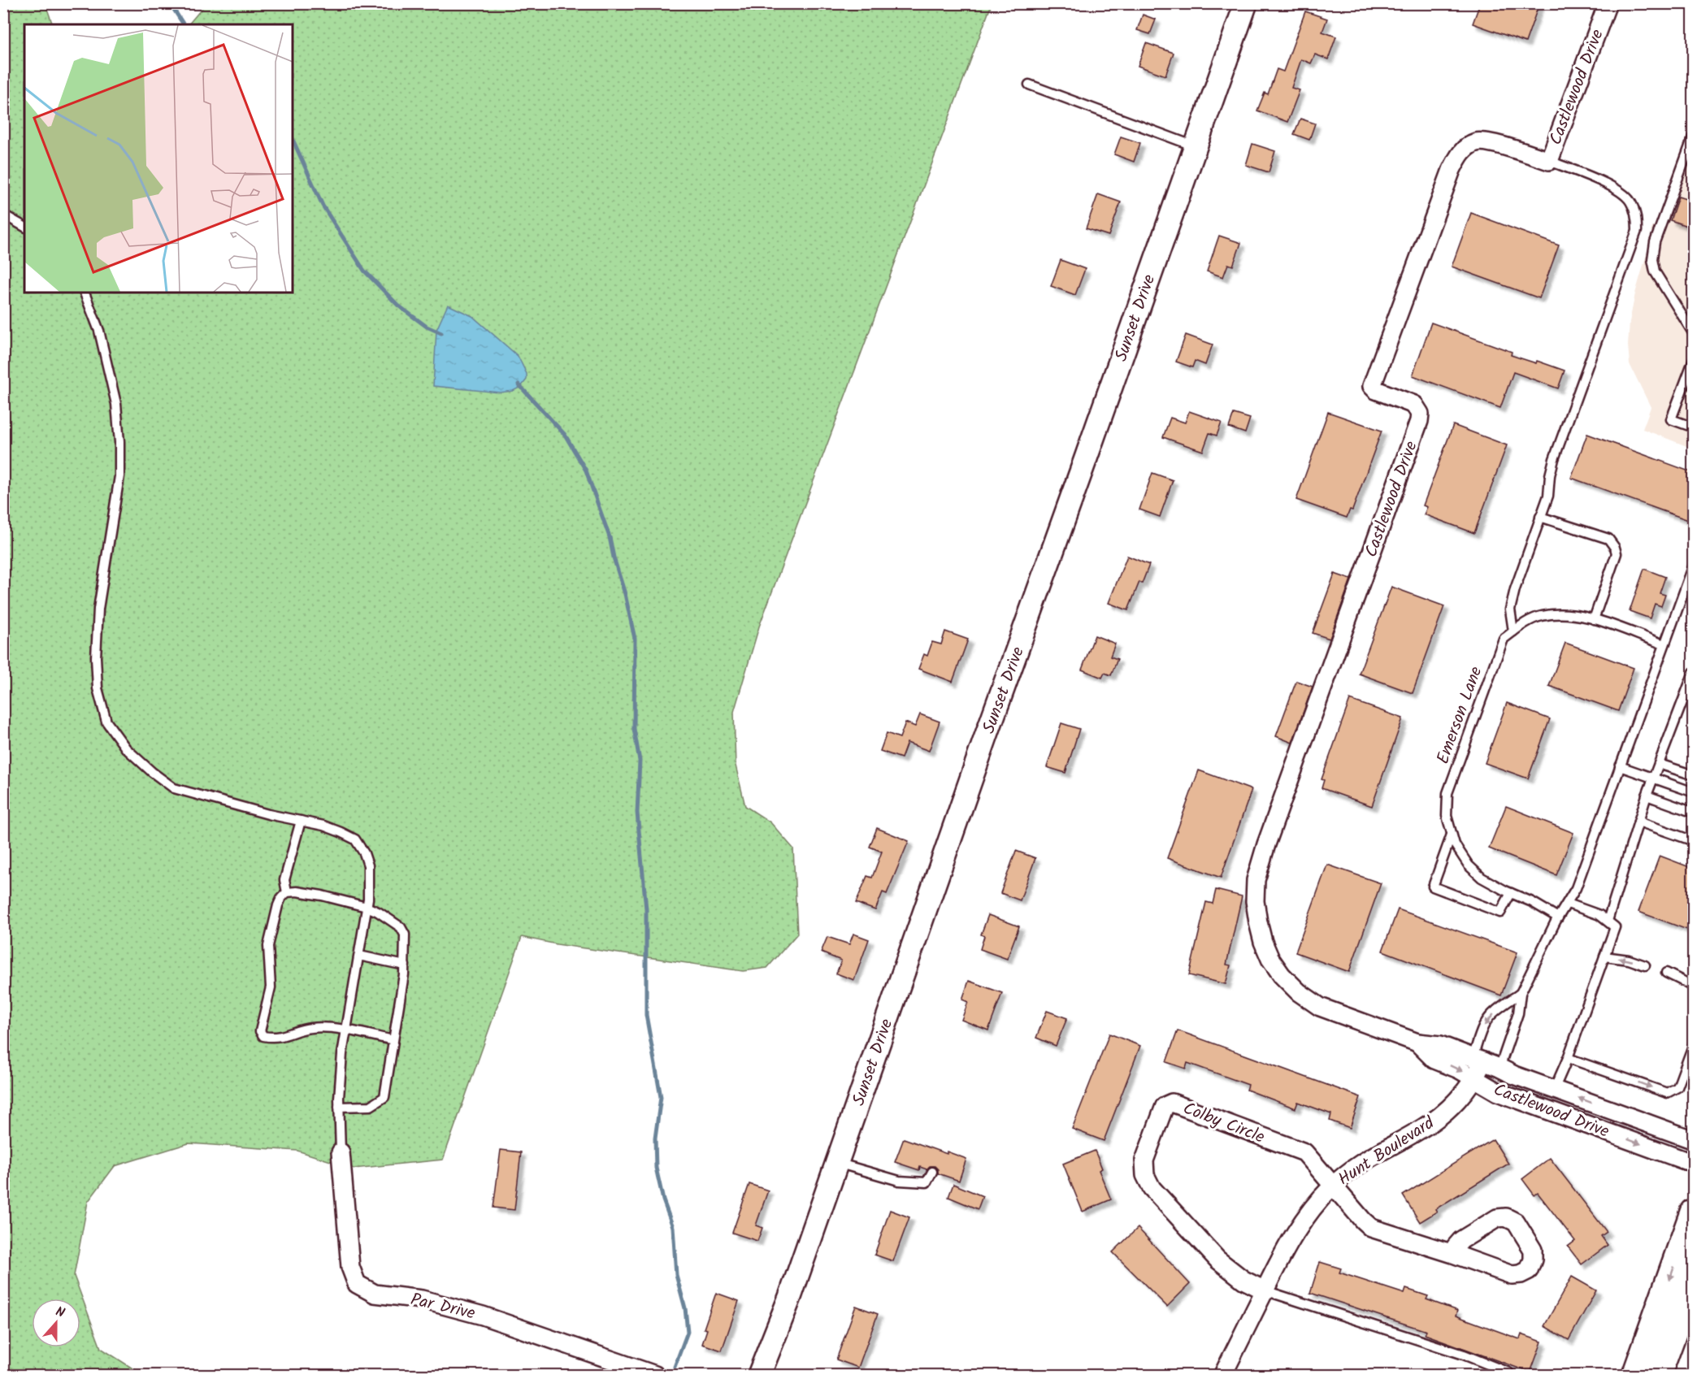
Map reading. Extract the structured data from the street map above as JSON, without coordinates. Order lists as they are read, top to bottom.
{
  "streets": {
    "street": [
      "Castlewood Drive",
      "Sunset Drive",
      "Colby Circle",
      "Hunt Boulevard",
      "Par Drive"
    ],
    "lane": ["Emerson Lane"]
  },
  "crossings": [
    ["Castlewood Drive", "Hunt Boulevard"],
    ["Colby Circle", "Hunt Boulevard"]
  ],
  "north": "top"
}
